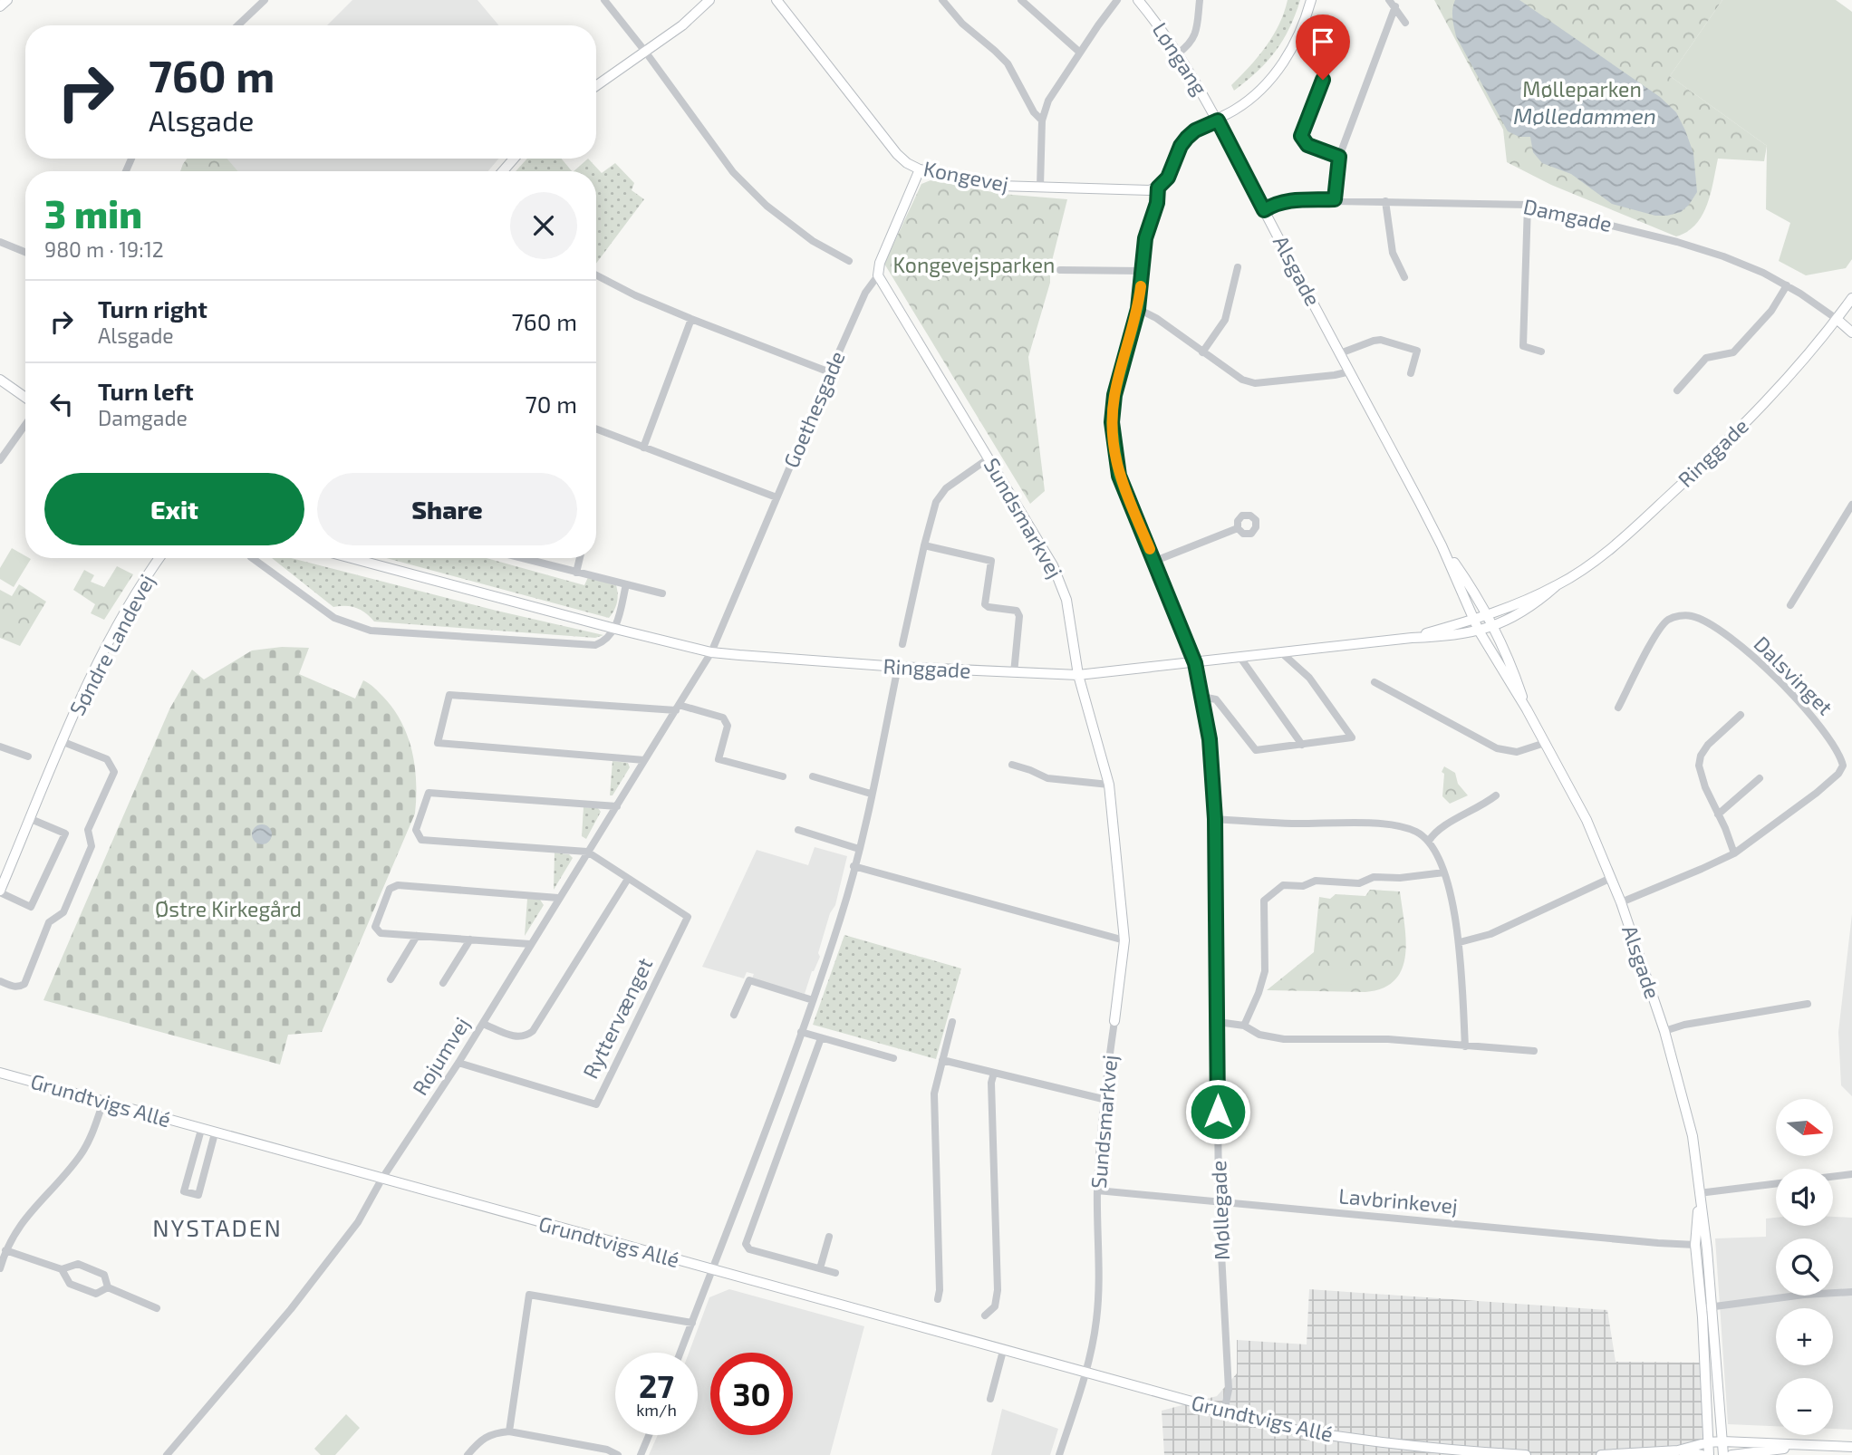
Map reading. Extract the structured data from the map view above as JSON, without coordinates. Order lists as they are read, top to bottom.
{
  "streets": {
    "street": [
      "Løngang",
      "Kongevej",
      "Damgade",
      "Alsgade",
      "Goethesgade",
      "Ringgade",
      "Sundsmarkvej",
      "Søndre Landevej",
      "Dalsvinget",
      "Ryttervænget",
      "Rojumvej",
      "Grundtvigs Allé",
      "Lavbrinkevej",
      "Møllegade"
    ]
  },
  "crossings": [
    ["Løngang", "Alsgade"],
    ["Løngang", "Møllegade"],
    ["Kongevej", "Goethesgade"],
    ["Kongevej", "Møllegade"],
    ["Damgade", "Alsgade"],
    ["Damgade", "Ringgade"],
    ["Alsgade", "Ringgade"],
    ["Alsgade", "Dalsvinget"],
    ["Alsgade", "Lavbrinkevej"],
    ["Alsgade", "Møllegade"],
    ["Goethesgade", "Ringgade"],
    ["Goethesgade", "Sundsmarkvej"],
    ["Goethesgade", "Rojumvej"],
    ["Ringgade", "Sundsmarkvej"],
    ["Ringgade", "Rojumvej"],
    ["Ringgade", "Møllegade"],
    ["Sundsmarkvej", "Grundtvigs Allé"],
    ["Sundsmarkvej", "Lavbrinkevej"],
    ["Ryttervænget", "Rojumvej"],
    ["Rojumvej", "Grundtvigs Allé"],
    ["Grundtvigs Allé", "Møllegade"],
    ["Lavbrinkevej", "Møllegade"]
  ],
  "districts": ["NYSTADEN"],
  "water": ["Mølledammen"],
  "parks": ["Mølleparken", "Kongevejsparken", "Østre Kirkegård"],
  "north": "right",
  "page": {
    "turn": ["760 m", "Alsgade"],
    "heading": ["3 min", "980 m · 19:12"],
    "list": [
      {
        "name": "Turn right",
        "note": "Alsgade",
        "value": "760 m"
      },
      {
        "name": "Turn left",
        "note": "Damgade",
        "value": "70 m"
      }
    ],
    "buttons": ["Exit", "Share"],
    "map_buttons": ["+", "−"],
    "speed": "27 km/h",
    "limit": "30"
  }
}
